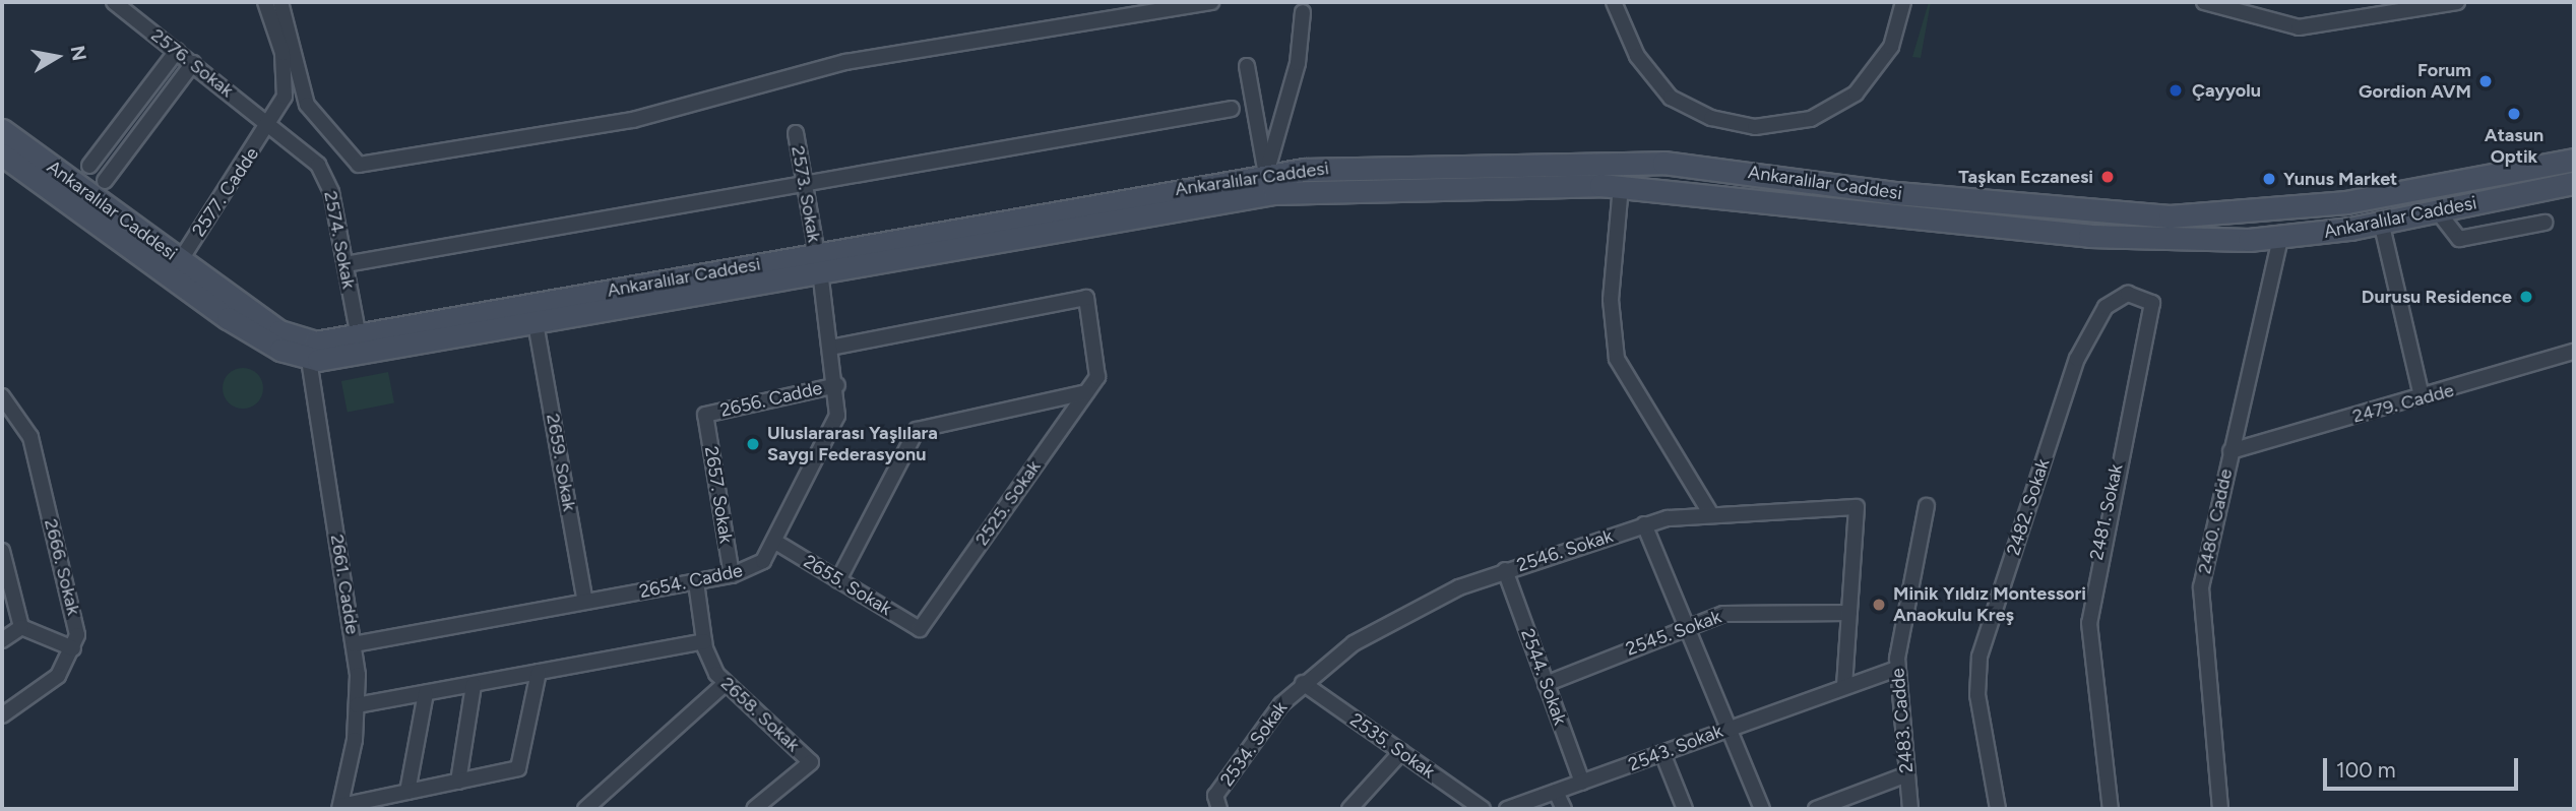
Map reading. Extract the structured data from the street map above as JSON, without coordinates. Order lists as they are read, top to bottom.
{
  "streets": {
    "main road": ["Ankaralılar Caddesi"],
    "street": [
      "2576. Sokak",
      "2577. Cadde",
      "2573. Sokak",
      "2574. Sokak",
      "2656. Cadde",
      "2479. Cadde",
      "2659. Sokak",
      "2657. Sokak",
      "2525. Sokak",
      "2482. Sokak",
      "2481. Sokak",
      "2480. Cadde",
      "2546. Sokak",
      "2666. Sokak",
      "2654. Cadde",
      "2661. Cadde",
      "2655. Sokak",
      "2545. Sokak",
      "2544. Sokak",
      "2658. Sokak",
      "2483. Cadde",
      "2534. Sokak",
      "2535. Sokak",
      "2543. Sokak"
    ]
  },
  "crossings": [
    ["2576. Sokak", "2577. Cadde"],
    ["2576. Sokak", "2574. Sokak"],
    ["Ankaralılar Caddesi", "2577. Cadde"],
    ["Ankaralılar Caddesi", "2573. Sokak"],
    ["Ankaralılar Caddesi", "2574. Sokak"],
    ["Ankaralılar Caddesi", "2659. Sokak"],
    ["Ankaralılar Caddesi", "2480. Cadde"],
    ["Ankaralılar Caddesi", "2654. Cadde"],
    ["Ankaralılar Caddesi", "2661. Cadde"],
    ["2577. Cadde", "2574. Sokak"],
    ["2573. Sokak", "2654. Cadde"],
    ["2656. Cadde", "2657. Sokak"],
    ["2656. Cadde", "2654. Cadde"],
    ["2479. Cadde", "2480. Cadde"],
    ["2659. Sokak", "2654. Cadde"],
    ["2657. Sokak", "2654. Cadde"],
    ["2525. Sokak", "2654. Cadde"],
    ["2525. Sokak", "2655. Sokak"],
    ["2482. Sokak", "2481. Sokak"],
    ["2546. Sokak", "2545. Sokak"],
    ["2546. Sokak", "2544. Sokak"],
    ["2546. Sokak", "2534. Sokak"],
    ["2546. Sokak", "2535. Sokak"],
    ["2654. Cadde", "2661. Cadde"],
    ["2654. Cadde", "2655. Sokak"],
    ["2654. Cadde", "2658. Sokak"],
    ["2545. Sokak", "2544. Sokak"],
    ["2544. Sokak", "2543. Sokak"],
    ["2483. Cadde", "2543. Sokak"],
    ["2534. Sokak", "2535. Sokak"]
  ],
  "places": [
    "Forum Gordion AVM",
    "Çayyolu",
    "Atasun Optik",
    "Taşkan Eczanesi",
    "Yunus Market",
    "Durusu Residence",
    "Uluslararası Yaşlılara Saygı Federasyonu",
    "Minik Yıldız Montessori Anaokulu Kreş"
  ],
  "scale_bar": "100 m",
  "north": "right"
}
